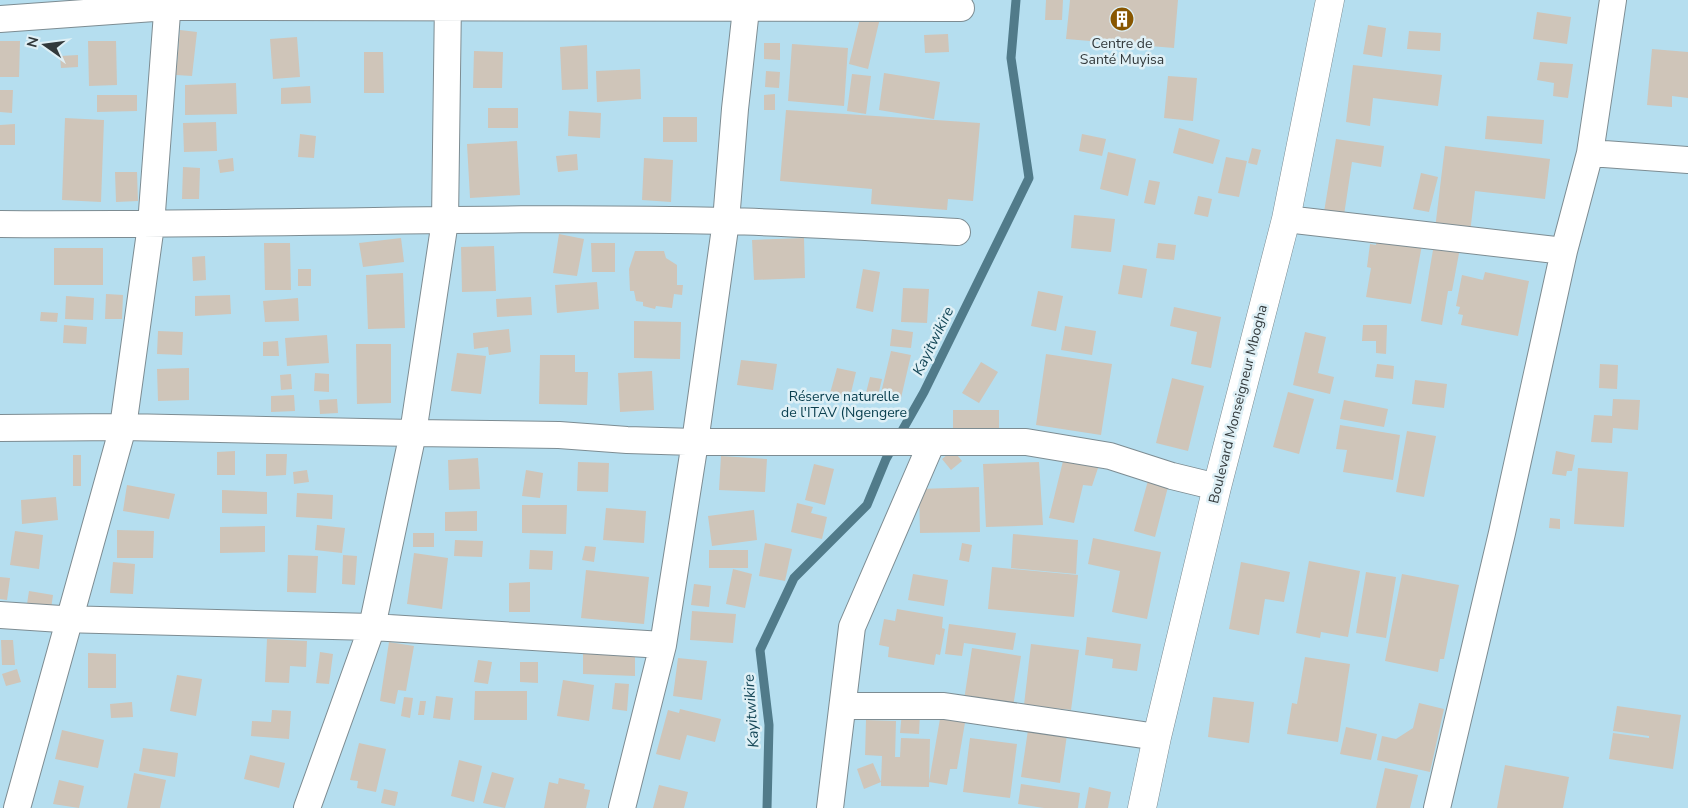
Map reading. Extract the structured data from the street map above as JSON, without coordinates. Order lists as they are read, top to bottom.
{
  "streets": {
    "street": ["Boulevard Monseigneur Mbogha"]
  },
  "water": ["Kayitwikire"],
  "parks": ["Réserve naturelle de l'ITAV (Ngengere"],
  "places": {
    "building": ["Centre de Santé Muyisa"]
  },
  "north": "left"
}
